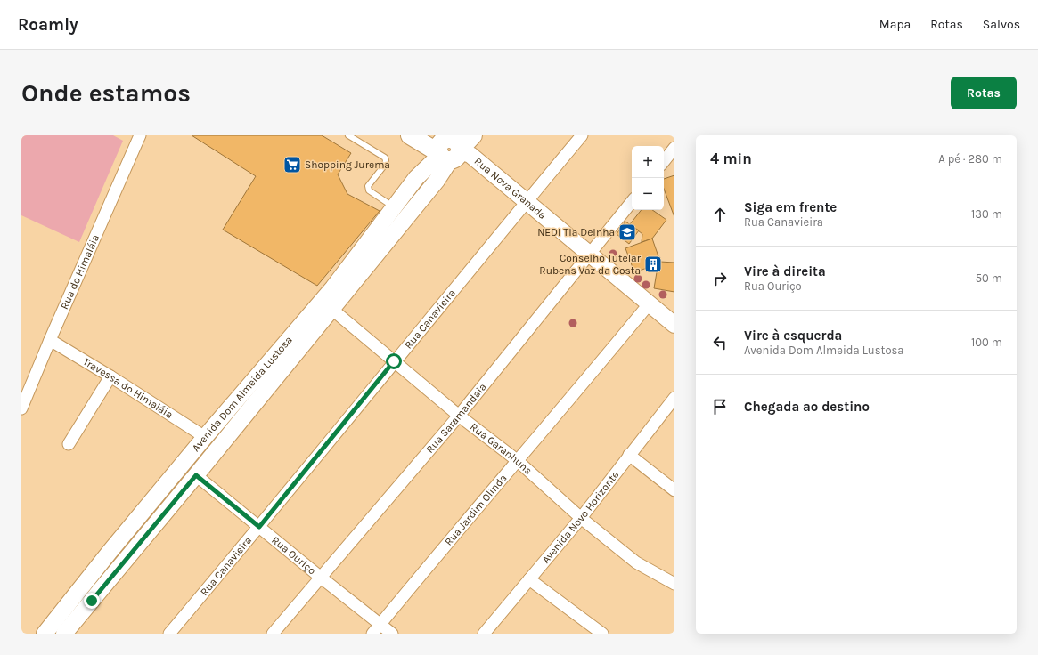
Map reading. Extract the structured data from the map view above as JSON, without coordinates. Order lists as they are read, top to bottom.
{
  "streets": {
    "main road": ["Avenida Dom Almeida Lustosa"],
    "street": [
      "Rua Nova Granada",
      "Rua do Himaláia",
      "Rua Canavieira",
      "Travessa do Himaláia",
      "Rua Saramandaia",
      "Rua Garanhuns",
      "Rua Jardim Olinda",
      "Avenida Novo Horizonte",
      "Rua Ouriço"
    ]
  },
  "crossings": [
    ["Rua Nova Granada", "Rua Canavieira"],
    ["Rua Nova Granada", "Avenida Dom Almeida Lustosa"],
    ["Rua Nova Granada", "Rua Saramandaia"],
    ["Rua Nova Granada", "Rua Jardim Olinda"],
    ["Rua do Himaláia", "Travessa do Himaláia"],
    ["Rua Canavieira", "Rua Garanhuns"],
    ["Rua Canavieira", "Rua Ouriço"],
    ["Travessa do Himaláia", "Avenida Dom Almeida Lustosa"],
    ["Avenida Dom Almeida Lustosa", "Rua Garanhuns"],
    ["Avenida Dom Almeida Lustosa", "Rua Ouriço"],
    ["Rua Saramandaia", "Rua Garanhuns"],
    ["Rua Saramandaia", "Rua Ouriço"],
    ["Rua Garanhuns", "Rua Jardim Olinda"],
    ["Rua Garanhuns", "Avenida Novo Horizonte"],
    ["Rua Jardim Olinda", "Rua Ouriço"]
  ],
  "places": {
    "supermarket": ["Shopping Jurema"],
    "school or university": ["NEDI Tia Deinha"],
    "building": ["Conselho Tutelar Rubens Vaz da Costa"]
  },
  "page": {
    "header": "Roamly",
    "nav": ["Mapa", "Rotas", "Salvos"],
    "buttons": "Rotas",
    "title": "Onde estamos",
    "heading": ["4 min", "A pé · 280 m"],
    "map_buttons": ["+", "−"],
    "list": [
      ["Siga em frente", "Rua Canavieira", "130 m"],
      ["Vire à direita", "Rua Ouriço", "50 m"],
      ["Vire à esquerda", "Avenida Dom Almeida Lustosa", "100 m"],
      "Chegada ao destino"
    ]
  }
}
